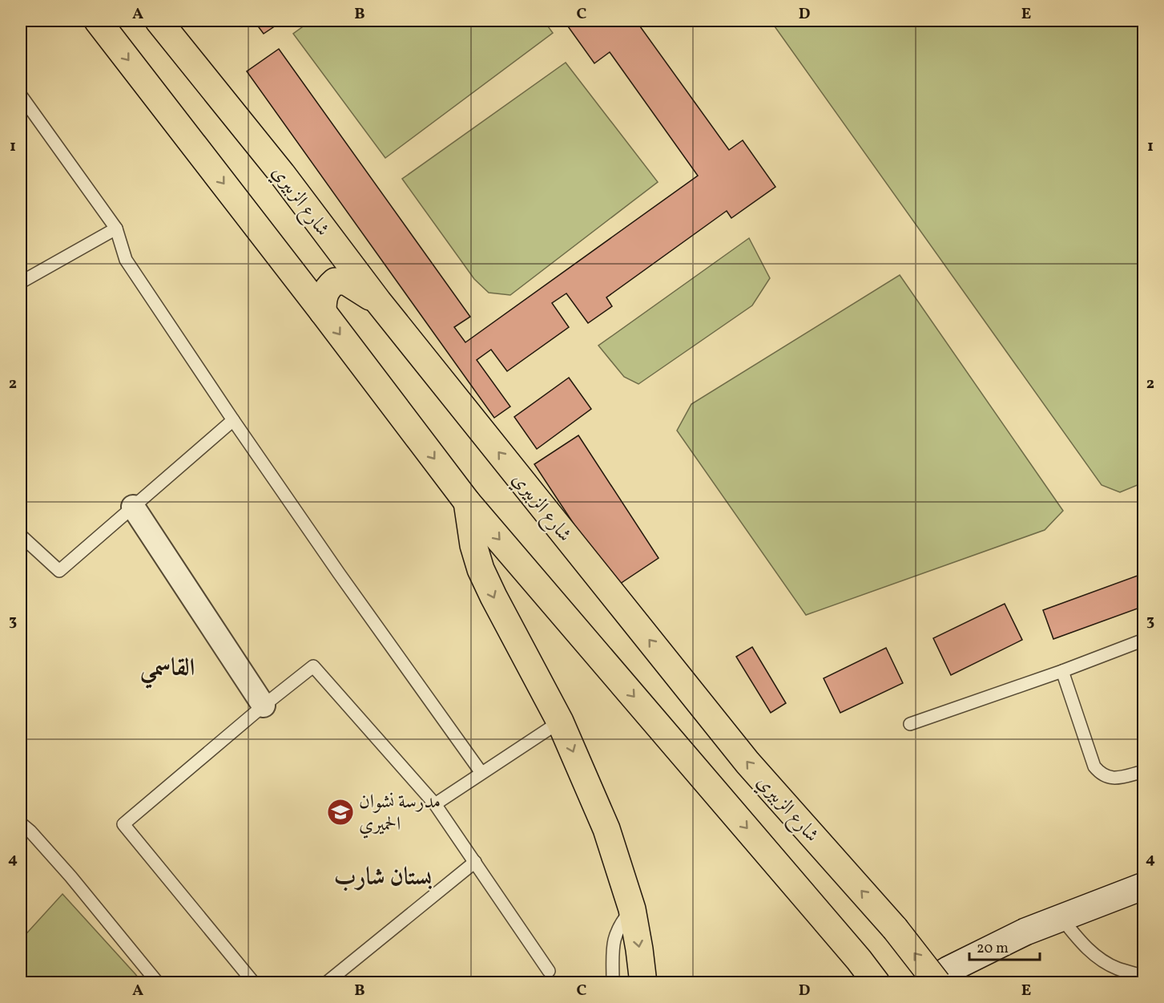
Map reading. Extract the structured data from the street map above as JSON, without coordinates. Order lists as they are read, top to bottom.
{
  "streets": {
    "main road": ["شارع الزبيري"]
  },
  "districts": ["القاسمي", "بستان شارب"],
  "places": {
    "school or university": ["مدرسة نشوان الحميري"]
  },
  "scale_bar": "20 m",
  "grid": {
    "columns": [
      "A",
      "B",
      "C",
      "D",
      "E"
    ],
    "rows": [
      "1",
      "2",
      "3",
      "4"
    ]
  }
}
